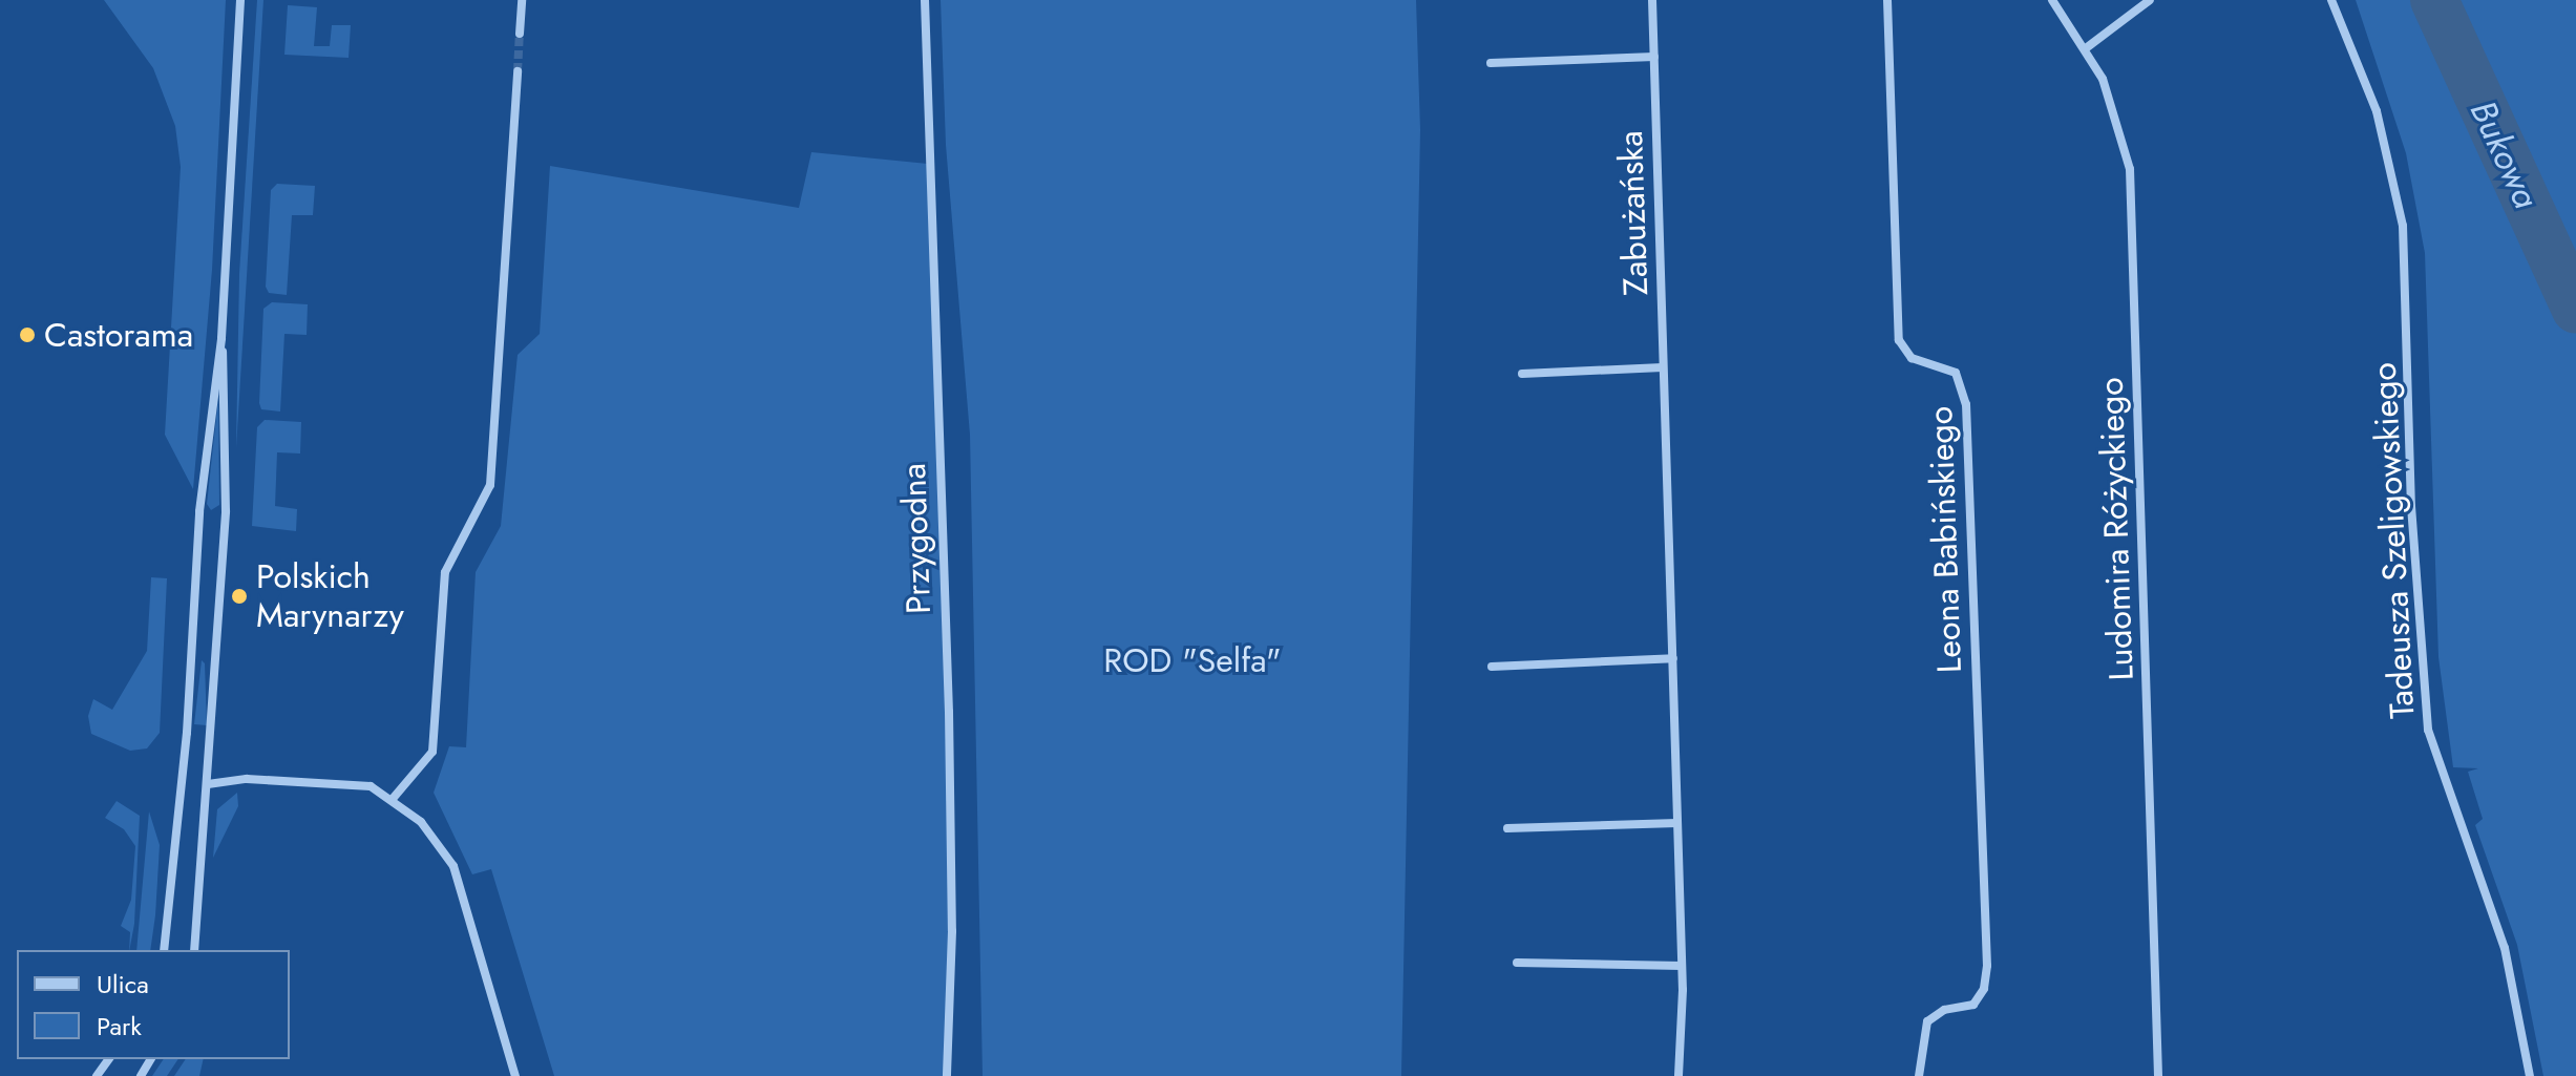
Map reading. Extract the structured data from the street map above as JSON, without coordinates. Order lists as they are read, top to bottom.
{
  "streets": {
    "street": [
      "Zabużańska",
      "Ludomira Różyckiego",
      "Przygodna",
      "Leona Babińskiego",
      "Tadeusza Szeligowskiego"
    ]
  },
  "water": ["Bukowa"],
  "parks": ["ROD \"Selfa\""],
  "places": ["Castorama", "Polskich Marynarzy"],
  "legend": ["Ulica", "Park"]
}
